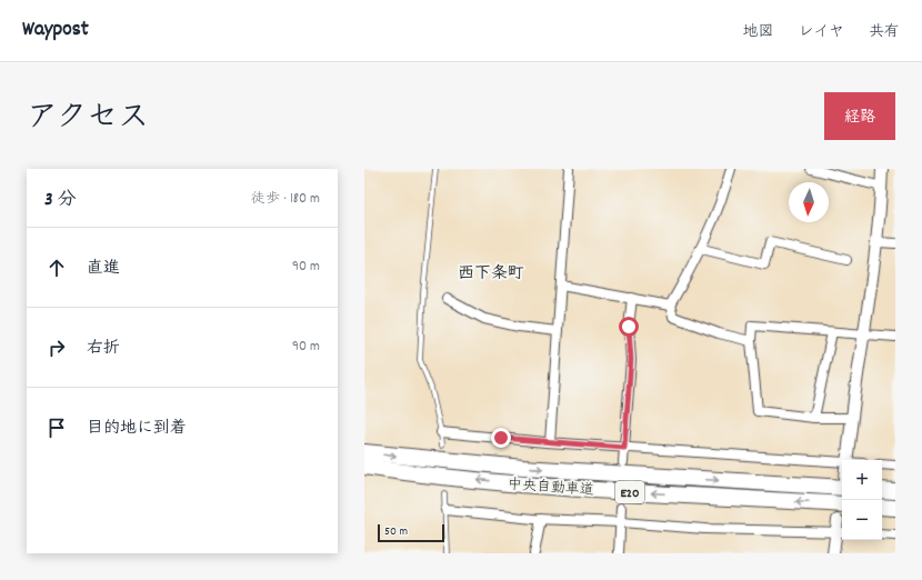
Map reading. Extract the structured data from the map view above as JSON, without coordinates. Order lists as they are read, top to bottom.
{
  "streets": {
    "highway": ["中央自動車道", "E20"]
  },
  "districts": ["西下条町"],
  "scale_bar": "50 m",
  "north": "bottom",
  "page": {
    "header": "Waypost",
    "nav": ["地図", "レイヤ", "共有"],
    "title": "アクセス",
    "buttons": "経路",
    "heading": ["3 分", "徒歩 · 180 m"],
    "list": [
      ["直進", "90 m"],
      ["右折", "90 m"],
      "目的地に到着"
    ],
    "map_buttons": ["+", "−"],
    "scale": "50 m"
  }
}
